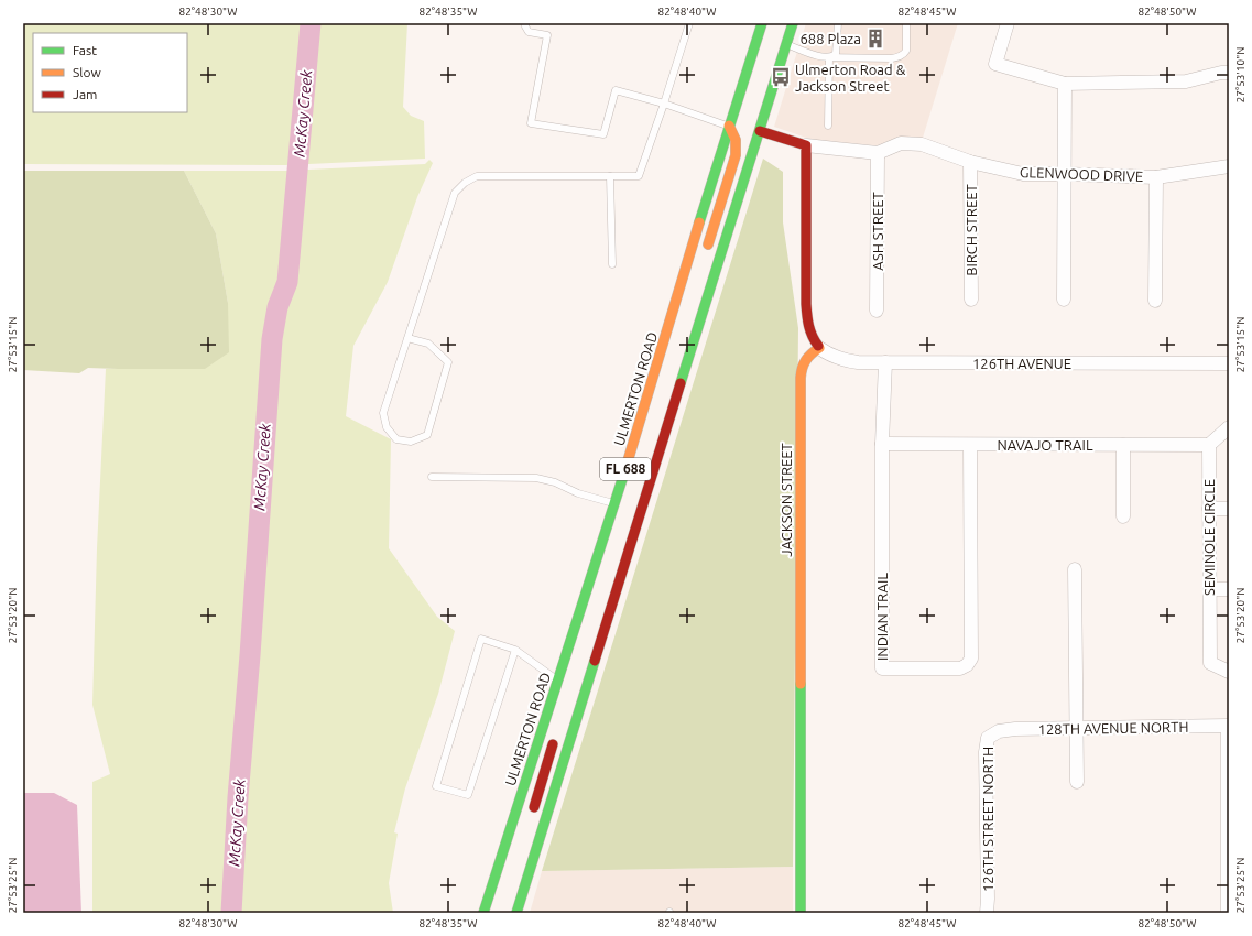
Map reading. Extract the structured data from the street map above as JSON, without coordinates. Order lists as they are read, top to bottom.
{
  "streets": {
    "main road": ["ULMERTON ROAD", "FL 688", "JACKSON STREET"],
    "street": [
      "GLENWOOD DRIVE",
      "BIRCH STREET",
      "ASH STREET",
      "126TH AVENUE",
      "NAVAJO TRAIL",
      "SEMINOLE CIRCLE",
      "INDIAN TRAIL",
      "128TH AVENUE NORTH",
      "126TH STREET NORTH"
    ]
  },
  "crossings": [
    ["GLENWOOD DRIVE", "BIRCH STREET"],
    ["GLENWOOD DRIVE", "ASH STREET"],
    ["126TH AVENUE", "JACKSON STREET"],
    ["126TH AVENUE", "INDIAN TRAIL"],
    ["NAVAJO TRAIL", "SEMINOLE CIRCLE"],
    ["NAVAJO TRAIL", "INDIAN TRAIL"],
    ["128TH AVENUE NORTH", "126TH STREET NORTH"]
  ],
  "water": ["McKay Creek"],
  "places": {
    "building": ["688 Plaza"],
    "bus stop": ["Ulmerton Road & Jackson Street"]
  },
  "legend": ["Fast", "Slow", "Jam"],
  "coordinates": [
    "82°48'30\"W",
    "82°48'35\"W",
    "82°48'40\"W",
    "82°48'45\"W",
    "82°48'50\"W",
    "27°53'10\"N",
    "27°53'15\"N",
    "27°53'20\"N",
    "27°53'25\"N"
  ]
}
